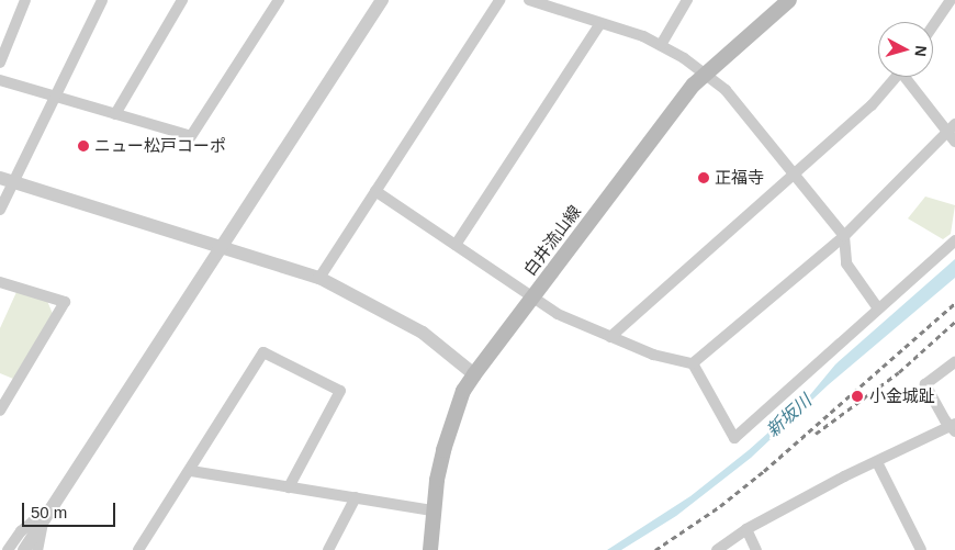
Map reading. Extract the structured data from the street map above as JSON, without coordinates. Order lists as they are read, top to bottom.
{
  "streets": {
    "main road": ["白井流山線"]
  },
  "water": ["新坂川"],
  "places": ["ニュー松戸コーポ", "正福寺", "小金城趾"],
  "scale_bar": "50 m",
  "north": "right"
}
